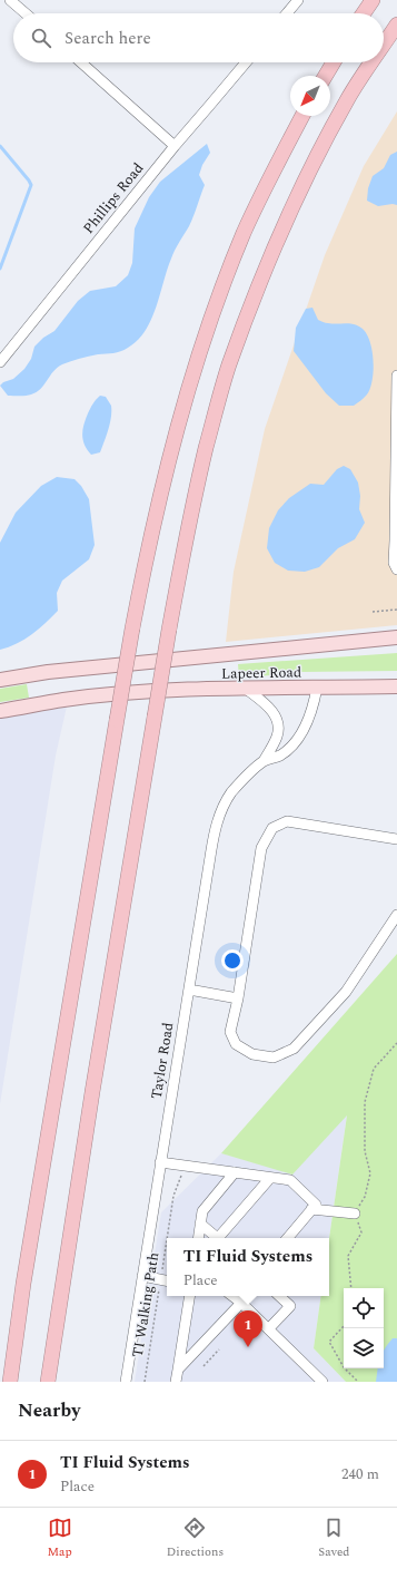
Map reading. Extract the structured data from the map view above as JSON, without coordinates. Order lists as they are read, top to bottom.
{
  "streets": {
    "main road": ["Lapeer Road"],
    "street": ["Phillips Road", "Taylor Road"],
    "path": ["TI Walking Path"]
  },
  "crossings": [
    ["Lapeer Road", "Taylor Road"]
  ],
  "north": "bottom left",
  "page": {
    "search": "Search here",
    "popup": ["TI Fluid Systems", "Place"],
    "pins": "1",
    "heading": "Nearby",
    "list": [
      {
        "mark": "1",
        "name": "TI Fluid Systems",
        "note": "Place",
        "value": "240 m"
      }
    ],
    "nav": ["Map", "Directions", "Saved"]
  }
}
